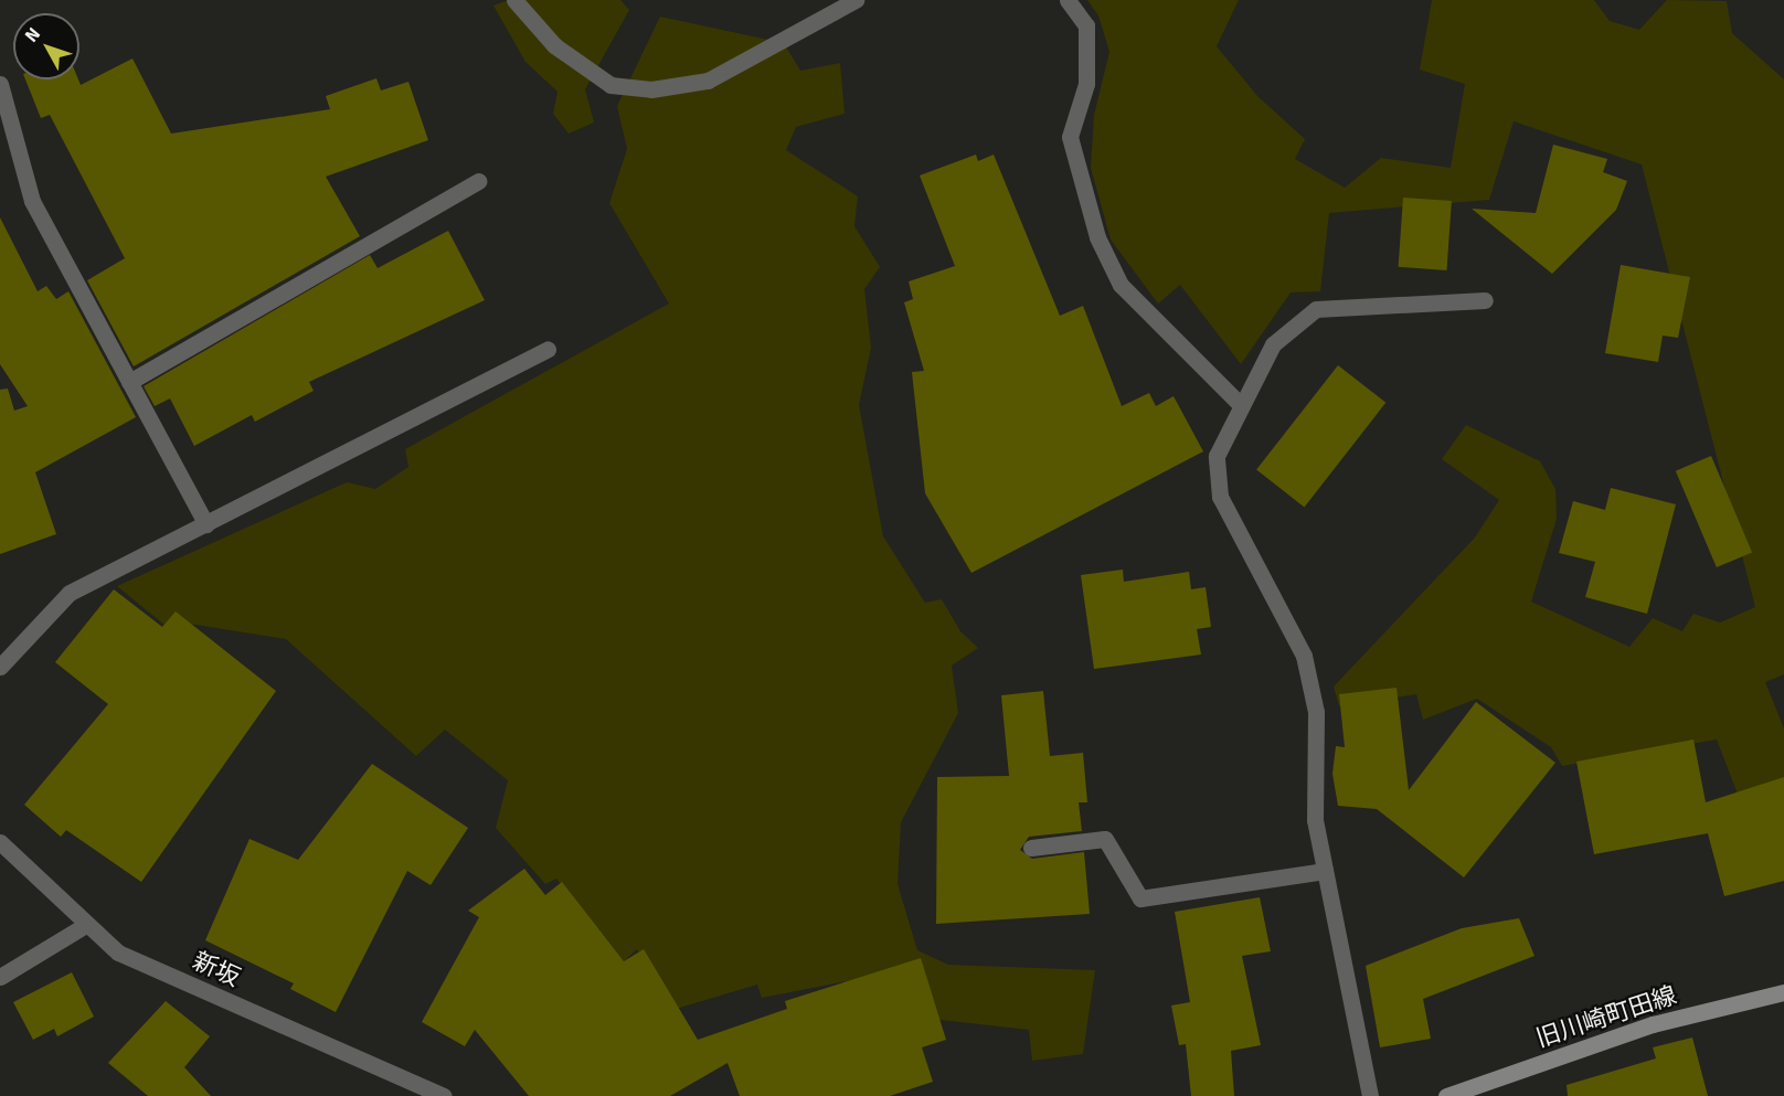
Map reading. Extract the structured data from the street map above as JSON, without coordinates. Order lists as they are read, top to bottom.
{
  "streets": {
    "main road": ["旧川崎町田線"],
    "street": ["新坂"]
  },
  "north": "top left"
}
